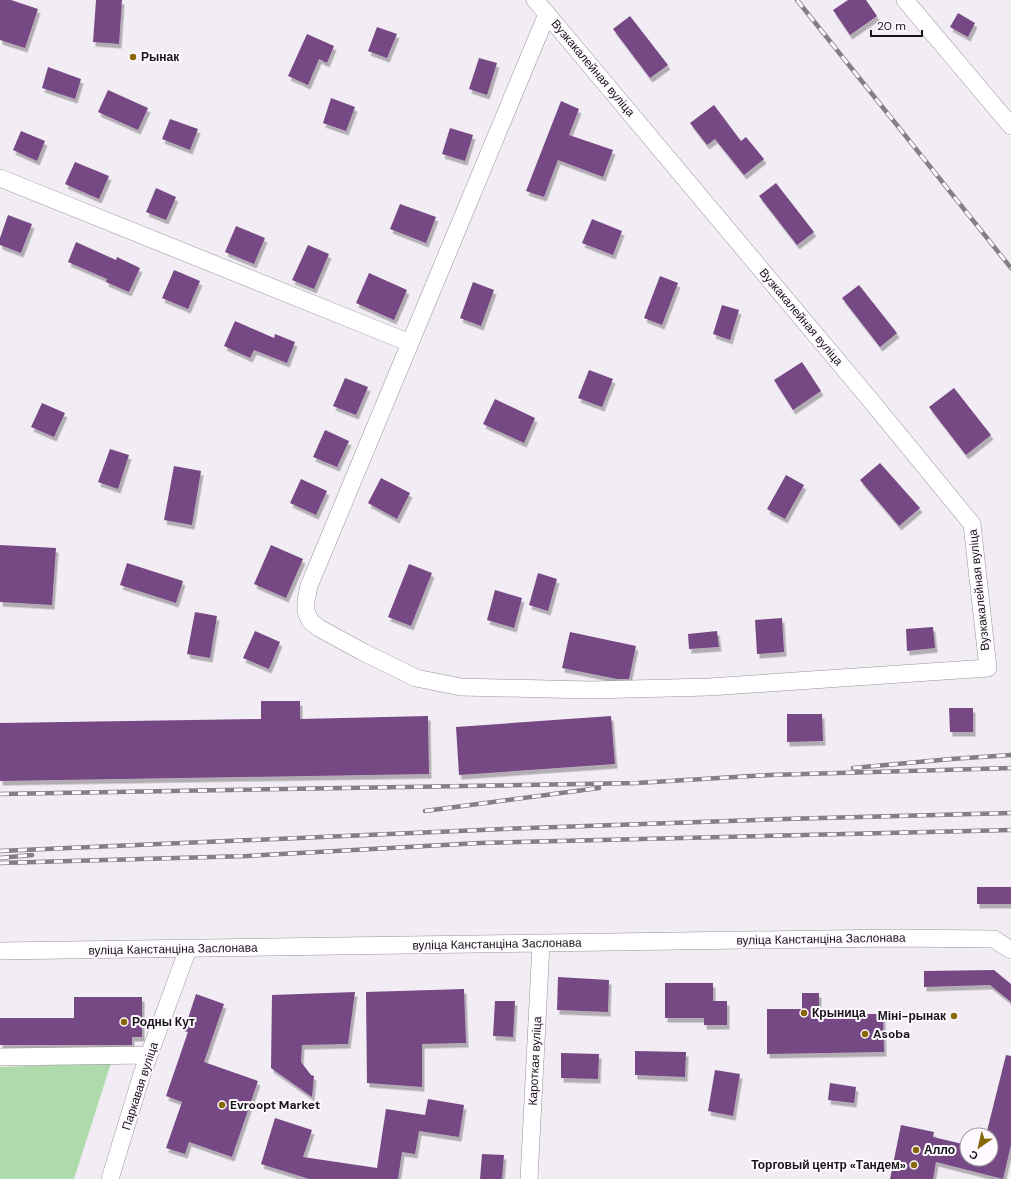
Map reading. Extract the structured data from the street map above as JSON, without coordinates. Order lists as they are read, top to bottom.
{
  "streets": {
    "street": [
      "Вузкакалейная вуліца",
      "вуліца Канстанціна Заслонава",
      "Кароткая вуліца",
      "Паркавая вуліца"
    ]
  },
  "crossings": [
    ["вуліца Канстанціна Заслонава", "Кароткая вуліца"],
    ["вуліца Канстанціна Заслонава", "Паркавая вуліца"]
  ],
  "places": [
    "Рынак",
    "Крыница",
    "Міні-рынак",
    "Родны Кут",
    "Asoba",
    "Evroopt Market",
    "Алло",
    "Торговый центр «Тандем»"
  ],
  "scale_bar": "20 m",
  "north": "bottom left"
}
